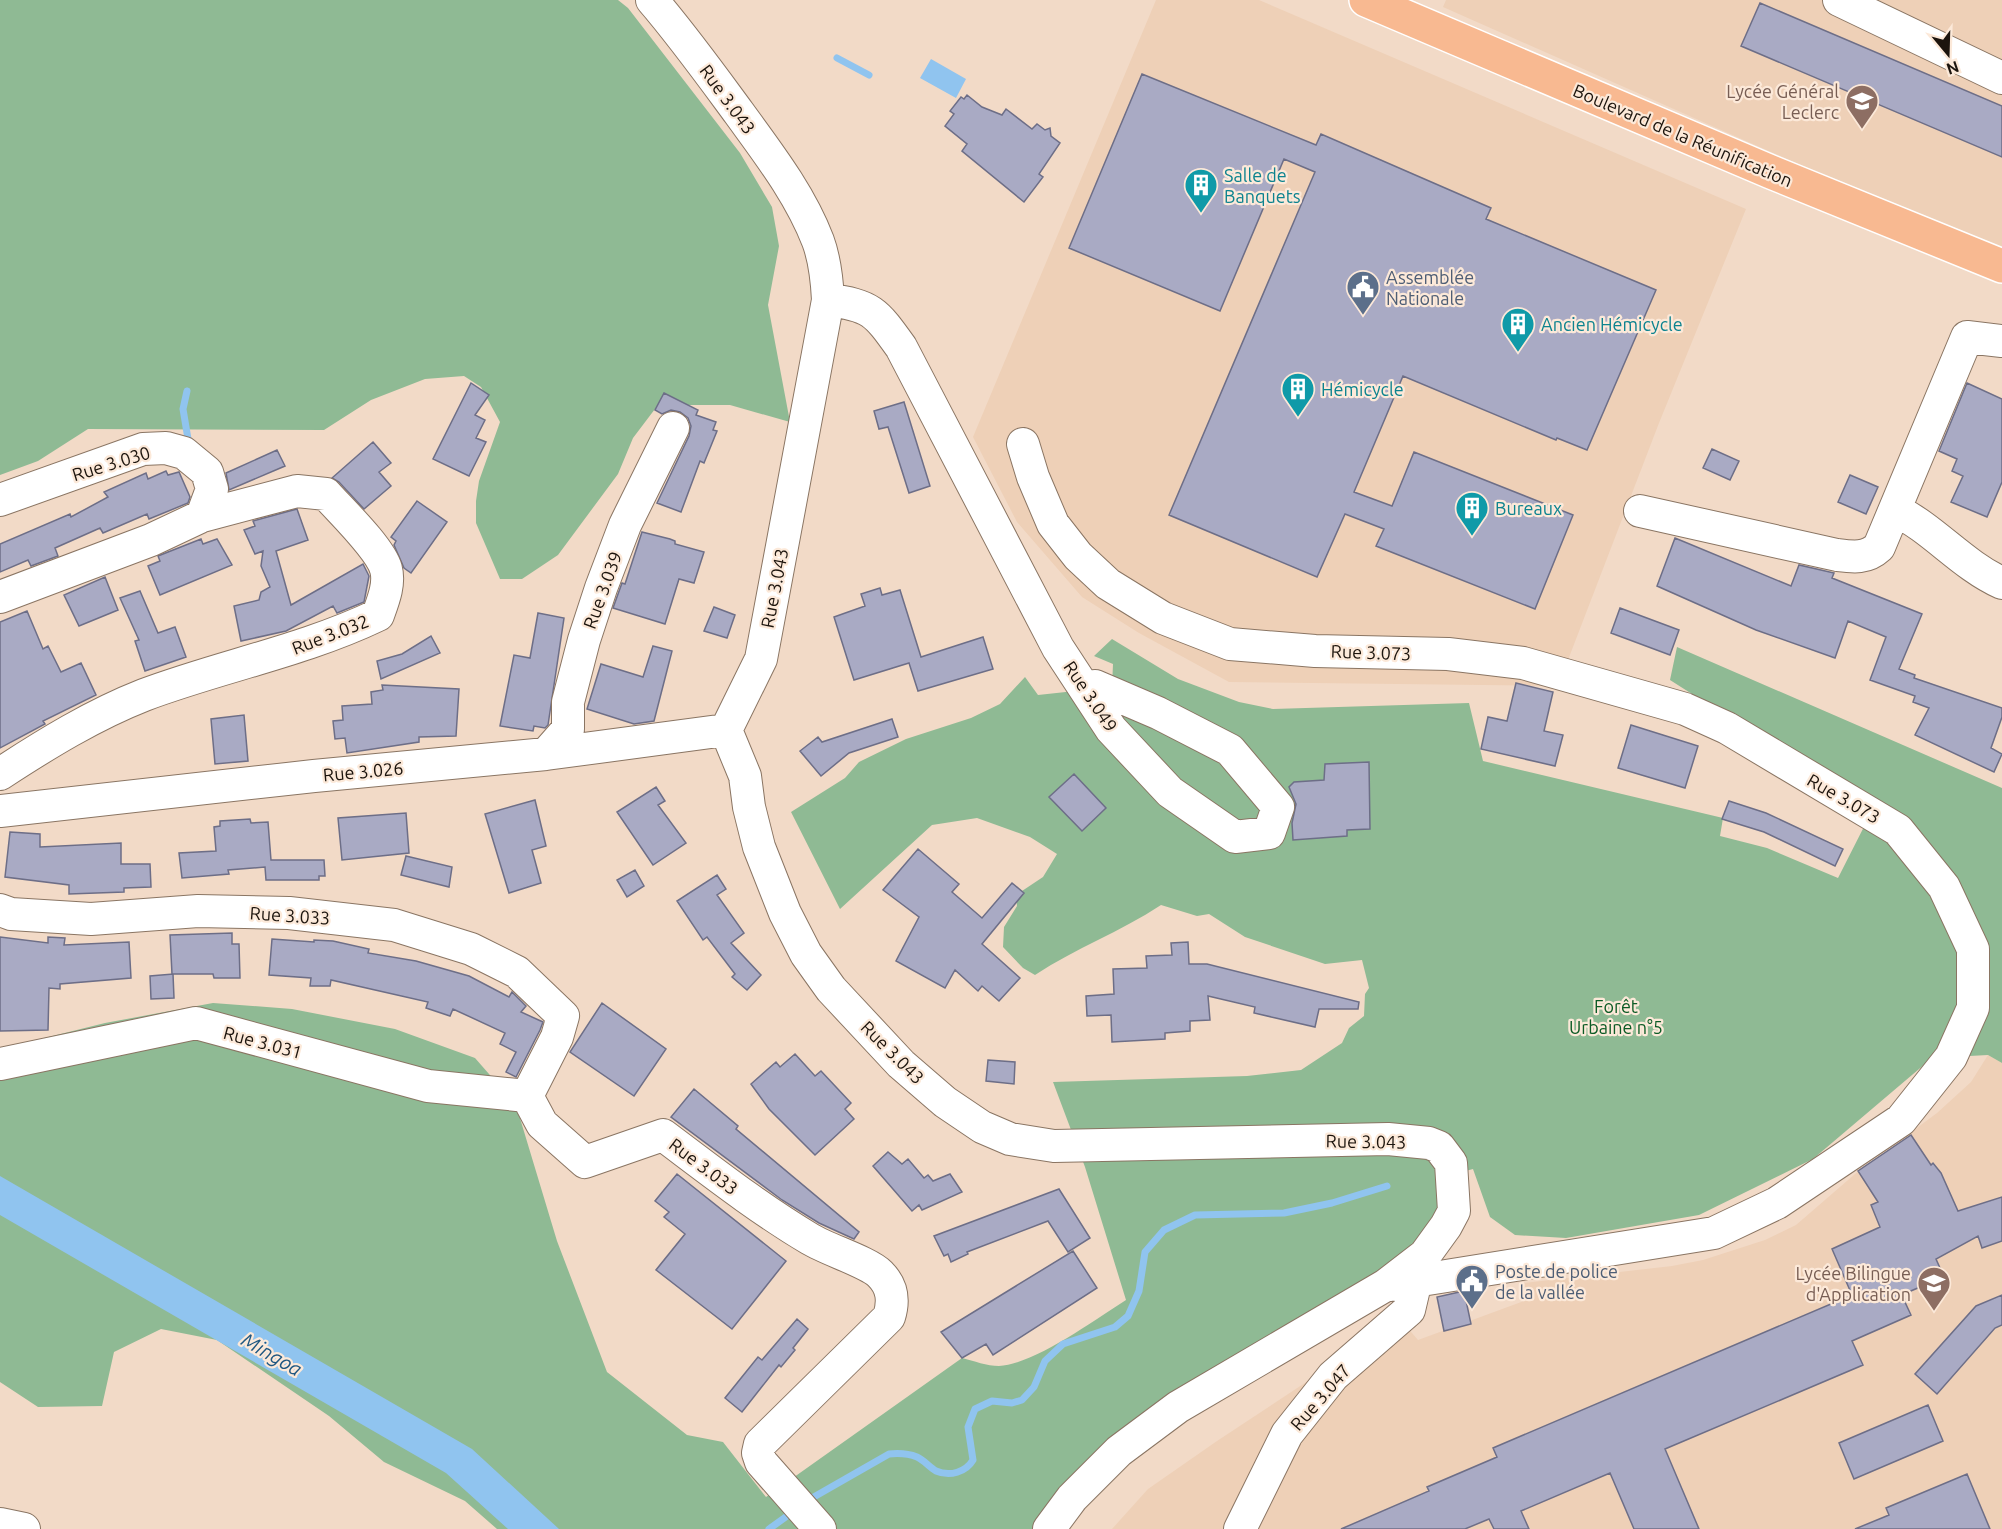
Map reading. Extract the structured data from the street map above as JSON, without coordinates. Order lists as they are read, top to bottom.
{
  "streets": {
    "main road": ["Boulevard de la Réunification"],
    "street": [
      "Rue 3.043",
      "Rue 3.030",
      "Rue 3.039",
      "Rue 3.032",
      "Rue 3.073",
      "Rue 3.049",
      "Rue 3.026",
      "Rue 3.033",
      "Rue 3.031",
      "Rue 3.047"
    ]
  },
  "crossings": [
    ["Rue 3.043", "Rue 3.073"],
    ["Rue 3.043", "Rue 3.049"],
    ["Rue 3.043", "Rue 3.026"],
    ["Rue 3.043", "Rue 3.047"],
    ["Rue 3.030", "Rue 3.032"],
    ["Rue 3.039", "Rue 3.026"],
    ["Rue 3.073", "Rue 3.047"],
    ["Rue 3.033", "Rue 3.031"]
  ],
  "water": ["Mingoa"],
  "parks": ["Forêt Urbaine n°5"],
  "places": {
    "school or university": ["Lycée Général Leclerc", "Lycée Bilingue d'Application"],
    "building": [
      "Salle de Banquets",
      "Ancien Hémicycle",
      "Hémicycle",
      "Bureaux"
    ],
    "public building": ["Assemblée Nationale", "Poste de police de la vallée"]
  },
  "north": "bottom"
}
